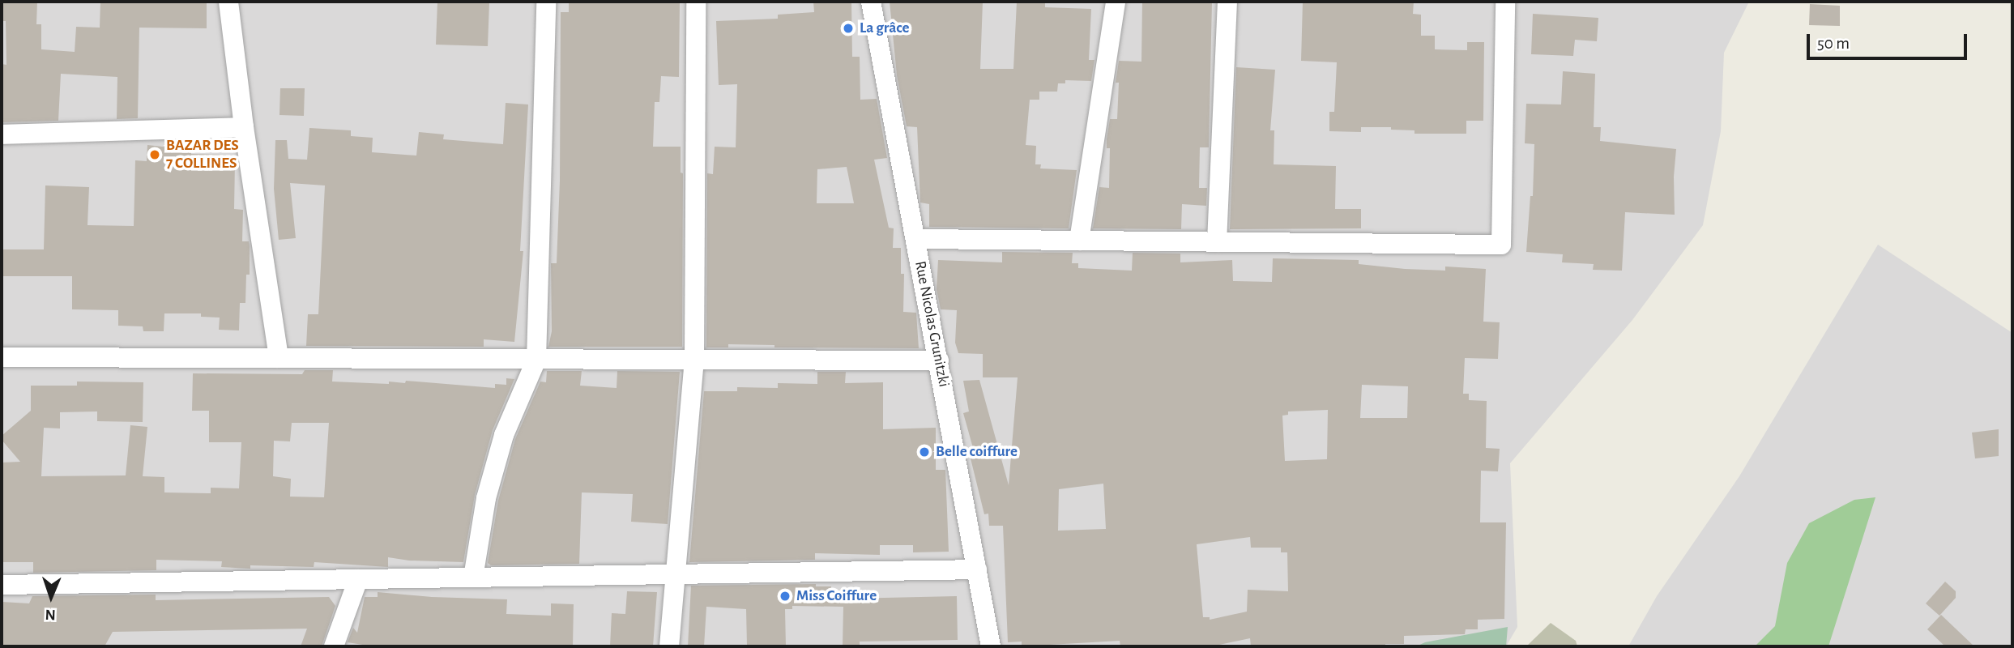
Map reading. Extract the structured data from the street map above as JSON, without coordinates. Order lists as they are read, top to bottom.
{
  "streets": {
    "street": ["Rue Nicolas Grunitzki"]
  },
  "places": [
    "La grâce",
    "BAZAR DES 7 COLLINES",
    "Belle coiffure",
    "Miss Coiffure"
  ],
  "scale_bar": "50 m",
  "north": "bottom"
}
